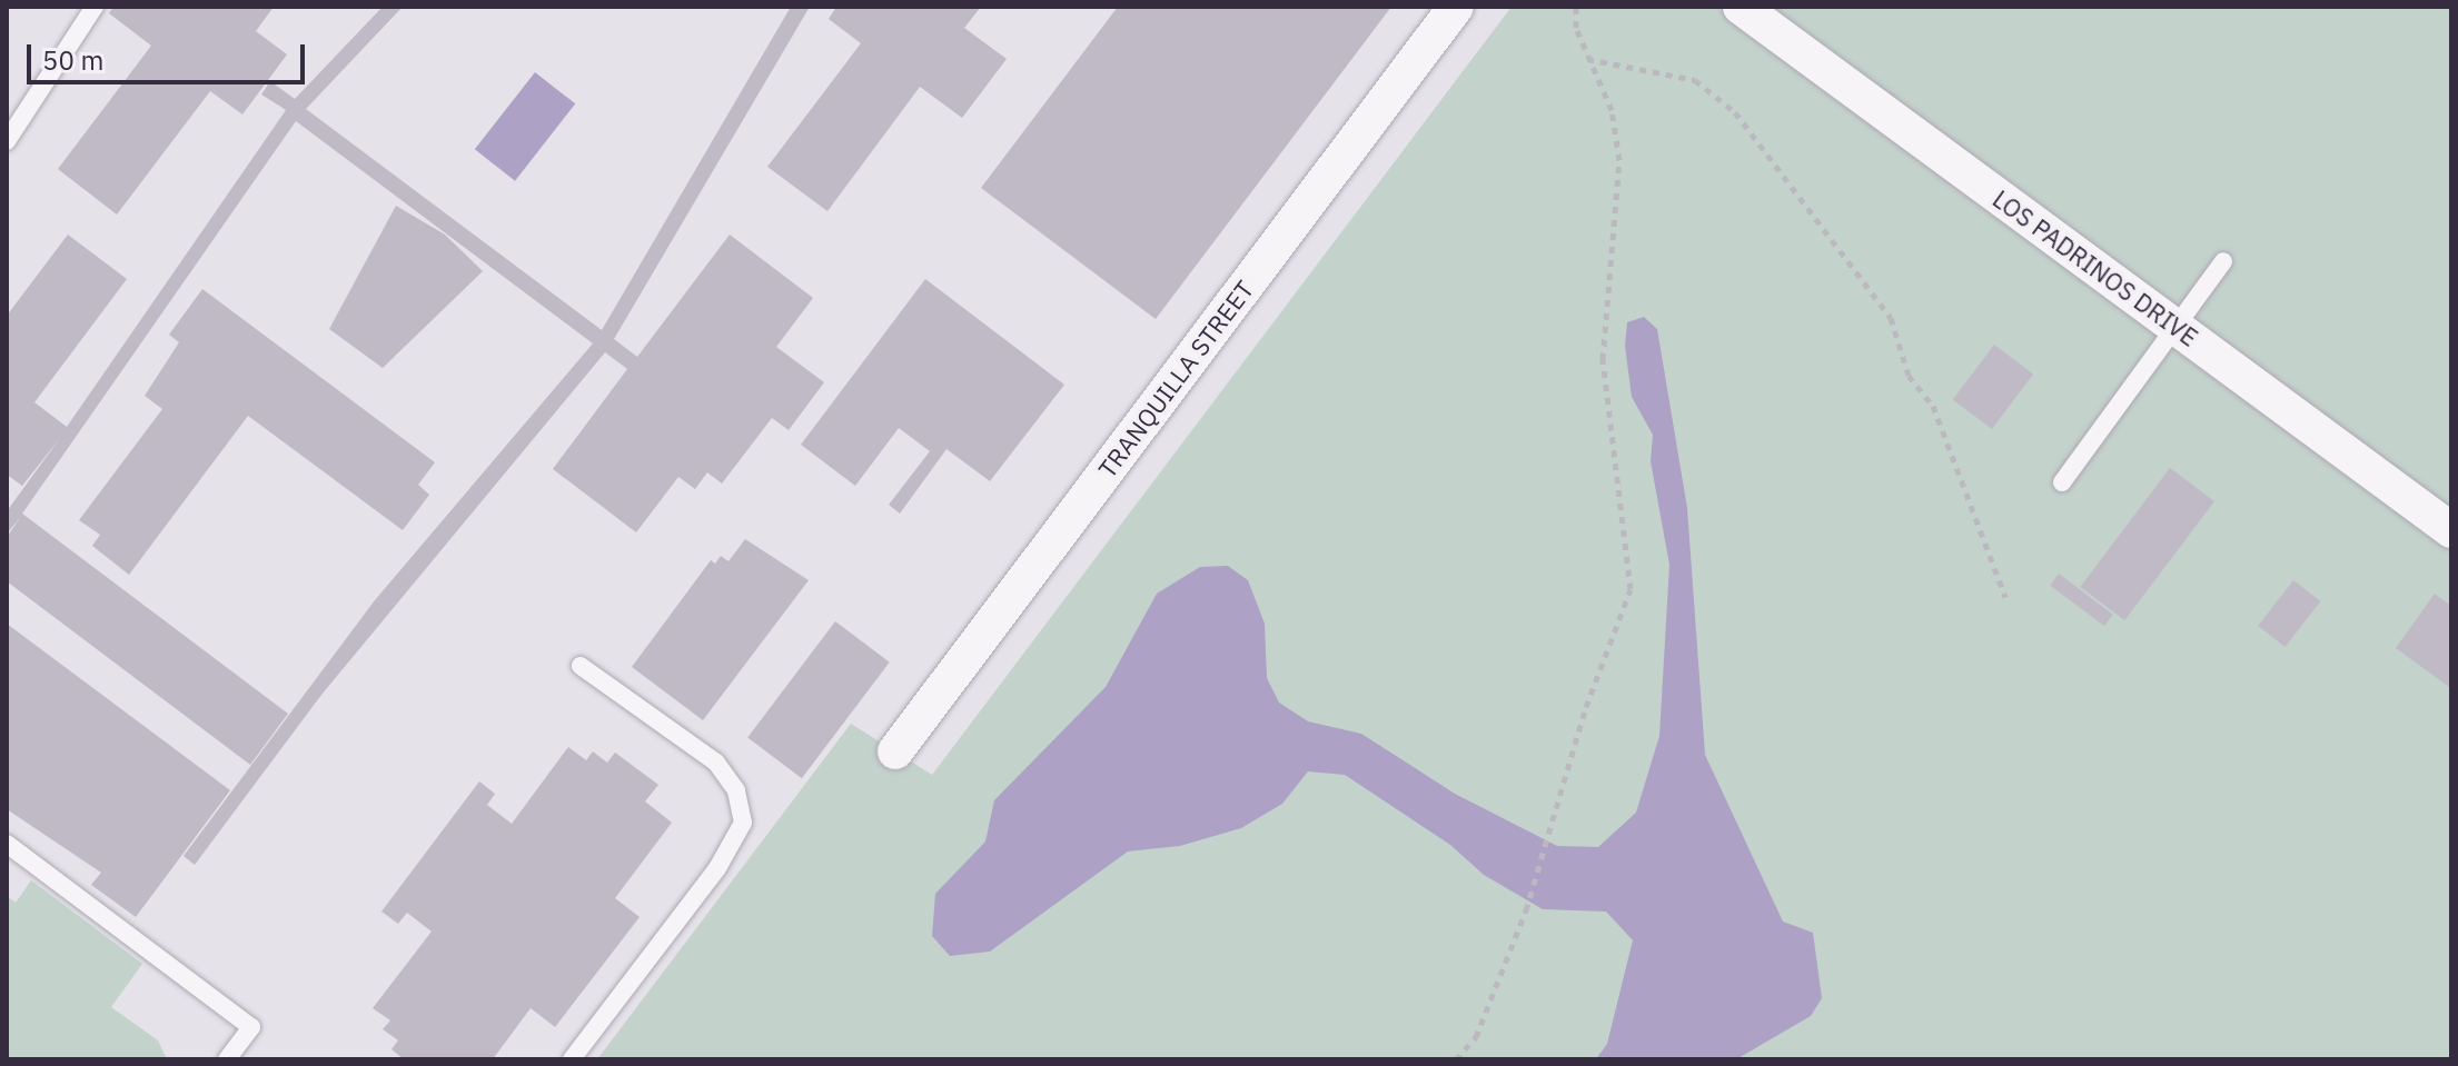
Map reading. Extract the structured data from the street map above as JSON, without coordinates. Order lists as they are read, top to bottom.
{
  "streets": {
    "street": ["LOS PADRINOS DRIVE", "TRANQUILLA STREET"]
  },
  "scale_bar": "50 m"
}
